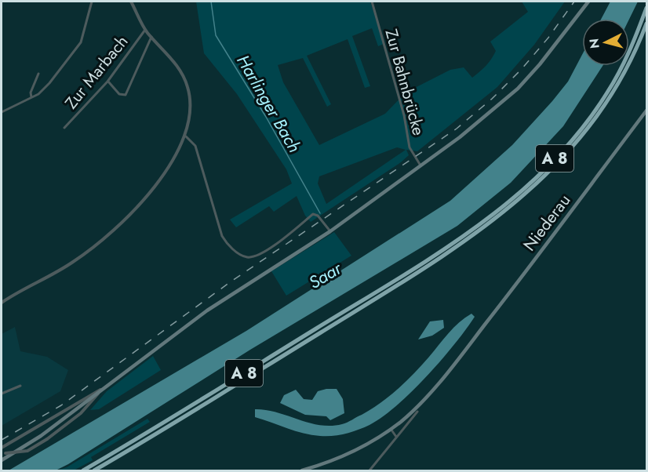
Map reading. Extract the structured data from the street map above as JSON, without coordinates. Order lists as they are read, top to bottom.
{
  "streets": {
    "highway": ["A 8"],
    "main road": ["Niederau"],
    "street": ["Zur Marbach", "Zur Bahnbrücke"]
  },
  "water": ["Harlinger Bach", "Saar"],
  "north": "left"
}
